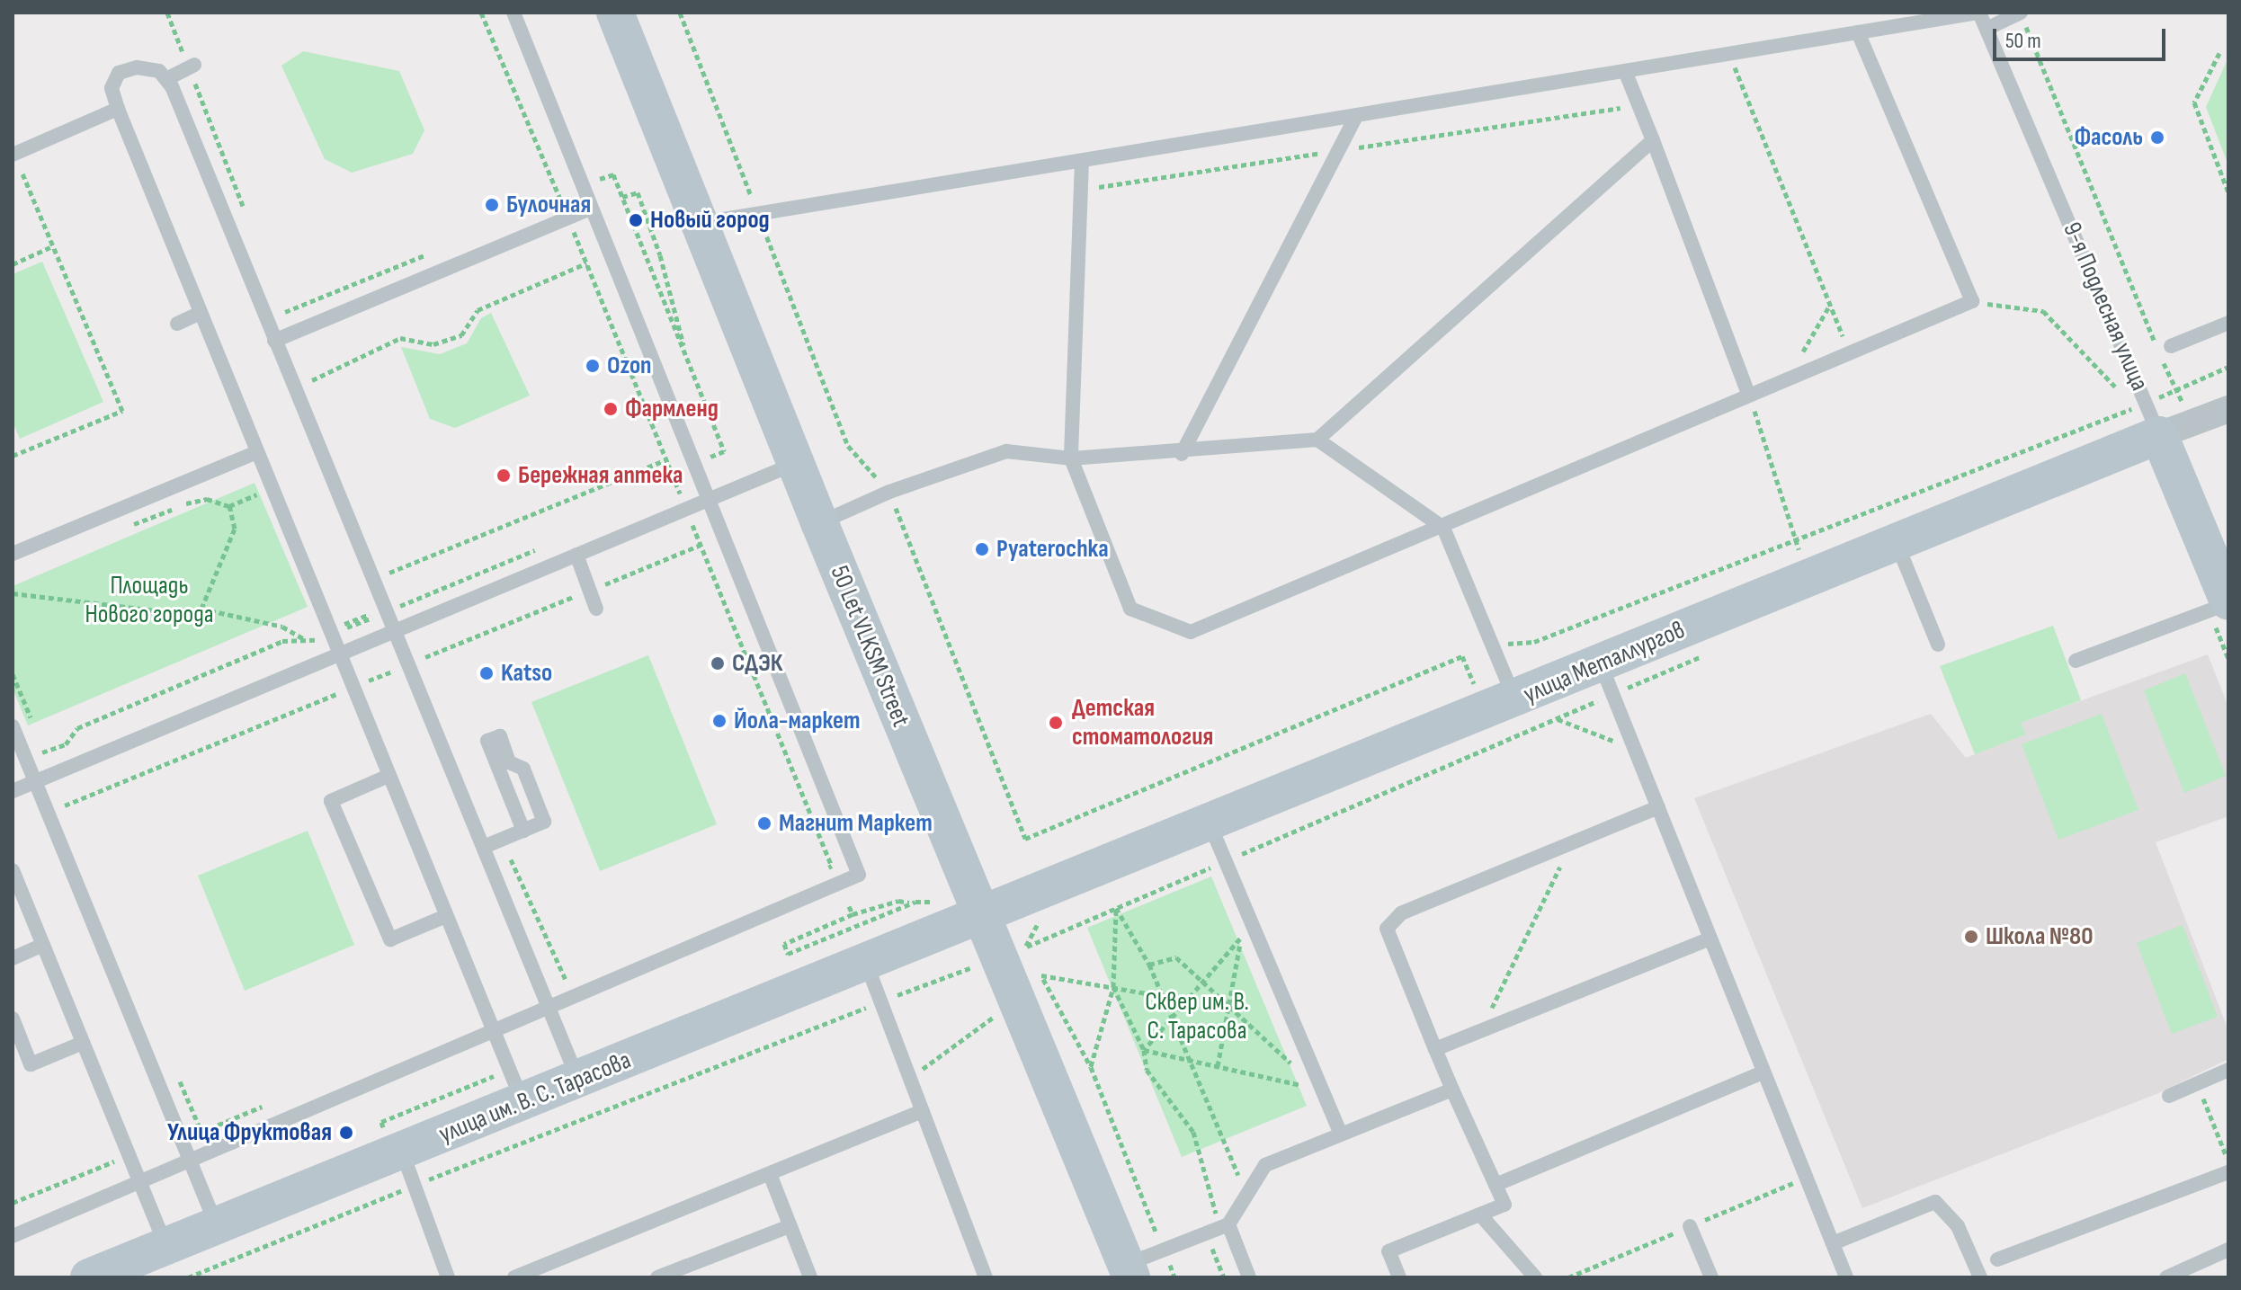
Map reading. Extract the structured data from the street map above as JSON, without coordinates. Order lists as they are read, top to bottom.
{
  "streets": {
    "main road": [
      "9-я Подлесная улица",
      "50 Let VLKSM Street",
      "улица Металлургов",
      "улица им. В. С. Тарасова"
    ]
  },
  "crossings": [
    ["9-я Подлесная улица", "улица Металлургов"],
    ["50 Let VLKSM Street", "улица Металлургов"],
    ["50 Let VLKSM Street", "улица им. В. С. Тарасова"],
    ["улица Металлургов", "улица им. В. С. Тарасова"]
  ],
  "parks": ["Площадь Нового города", "Сквер им. В. С. Тарасова"],
  "places": [
    "Фасоль",
    "Булочная",
    "Новый город",
    "Ozon",
    "Фармленд",
    "Бережная аптека",
    "Pyaterochka",
    "СДЭК",
    "Katso",
    "Йола-маркет",
    "Детская стоматология",
    "Магнит Маркет",
    "Школа №80",
    "Улица Фруктовая"
  ],
  "scale_bar": "50 m"
}
